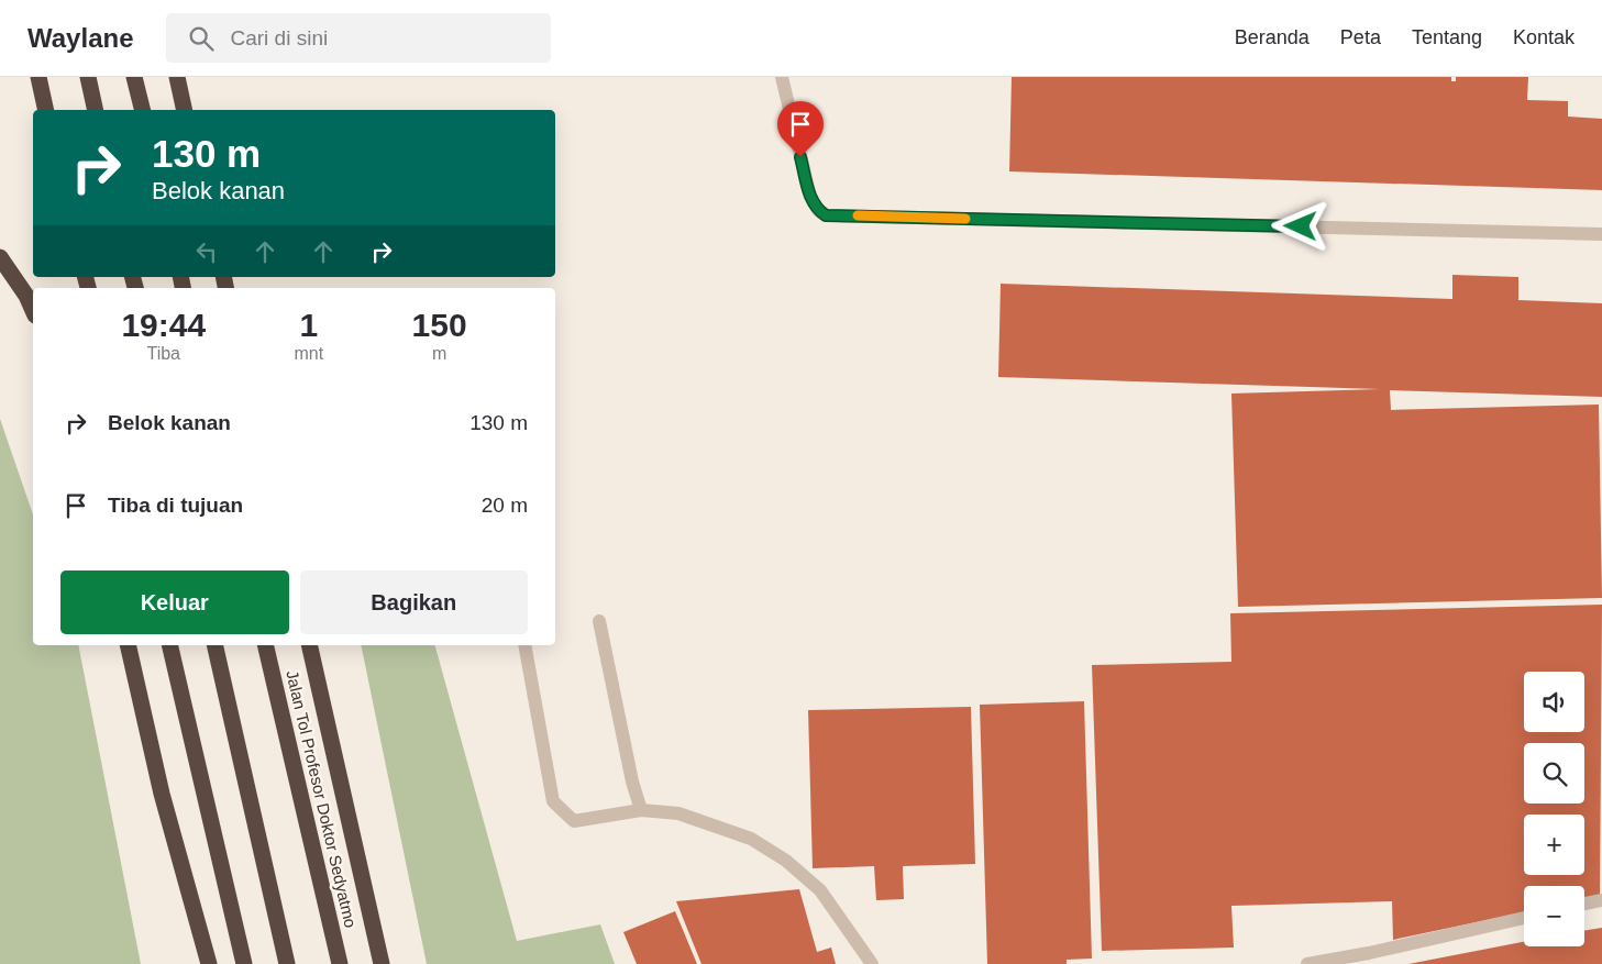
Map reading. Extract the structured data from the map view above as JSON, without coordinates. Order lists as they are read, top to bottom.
{
  "streets": {
    "highway": ["Jalan Tol Profesor Doktor Sedyatmo"]
  },
  "page": {
    "header": "Waylane",
    "search": "Cari di sini",
    "nav": [
      "Beranda",
      "Peta",
      "Tentang",
      "Kontak"
    ],
    "turn": ["130 m", "Belok kanan"],
    "eta": [
      "19:44",
      "Tiba",
      "1",
      "mnt",
      "150",
      "m"
    ],
    "list": [
      {
        "name": "Belok kanan",
        "value": "130 m"
      },
      {
        "name": "Tiba di tujuan",
        "value": "20 m"
      }
    ],
    "buttons": ["Keluar", "Bagikan"],
    "map_buttons": ["+", "−"]
  }
}
